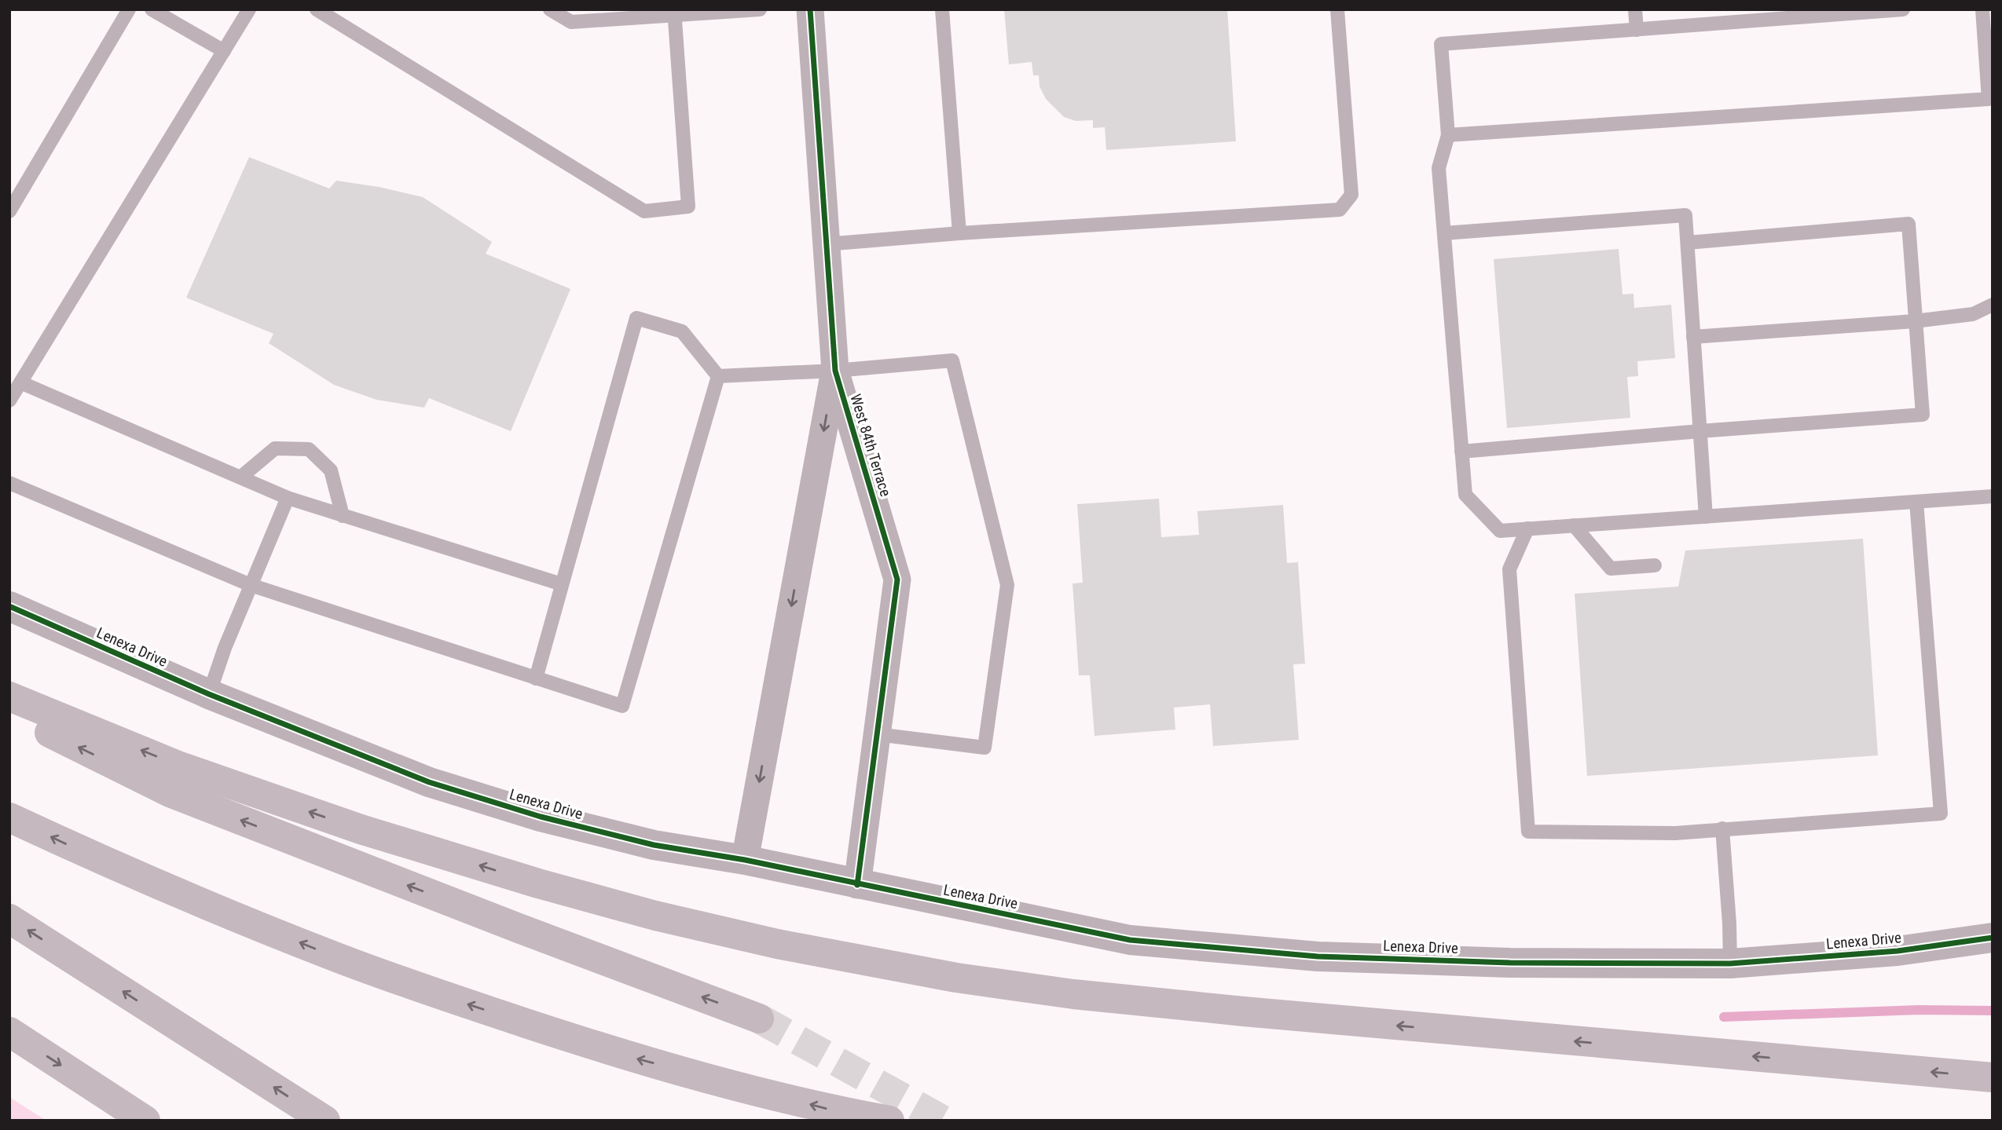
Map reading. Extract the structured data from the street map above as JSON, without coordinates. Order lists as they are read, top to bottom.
{
  "streets": {
    "street": ["West 84th Terrace", "Lenexa Drive"]
  },
  "crossings": [
    ["West 84th Terrace", "Lenexa Drive"]
  ]
}
